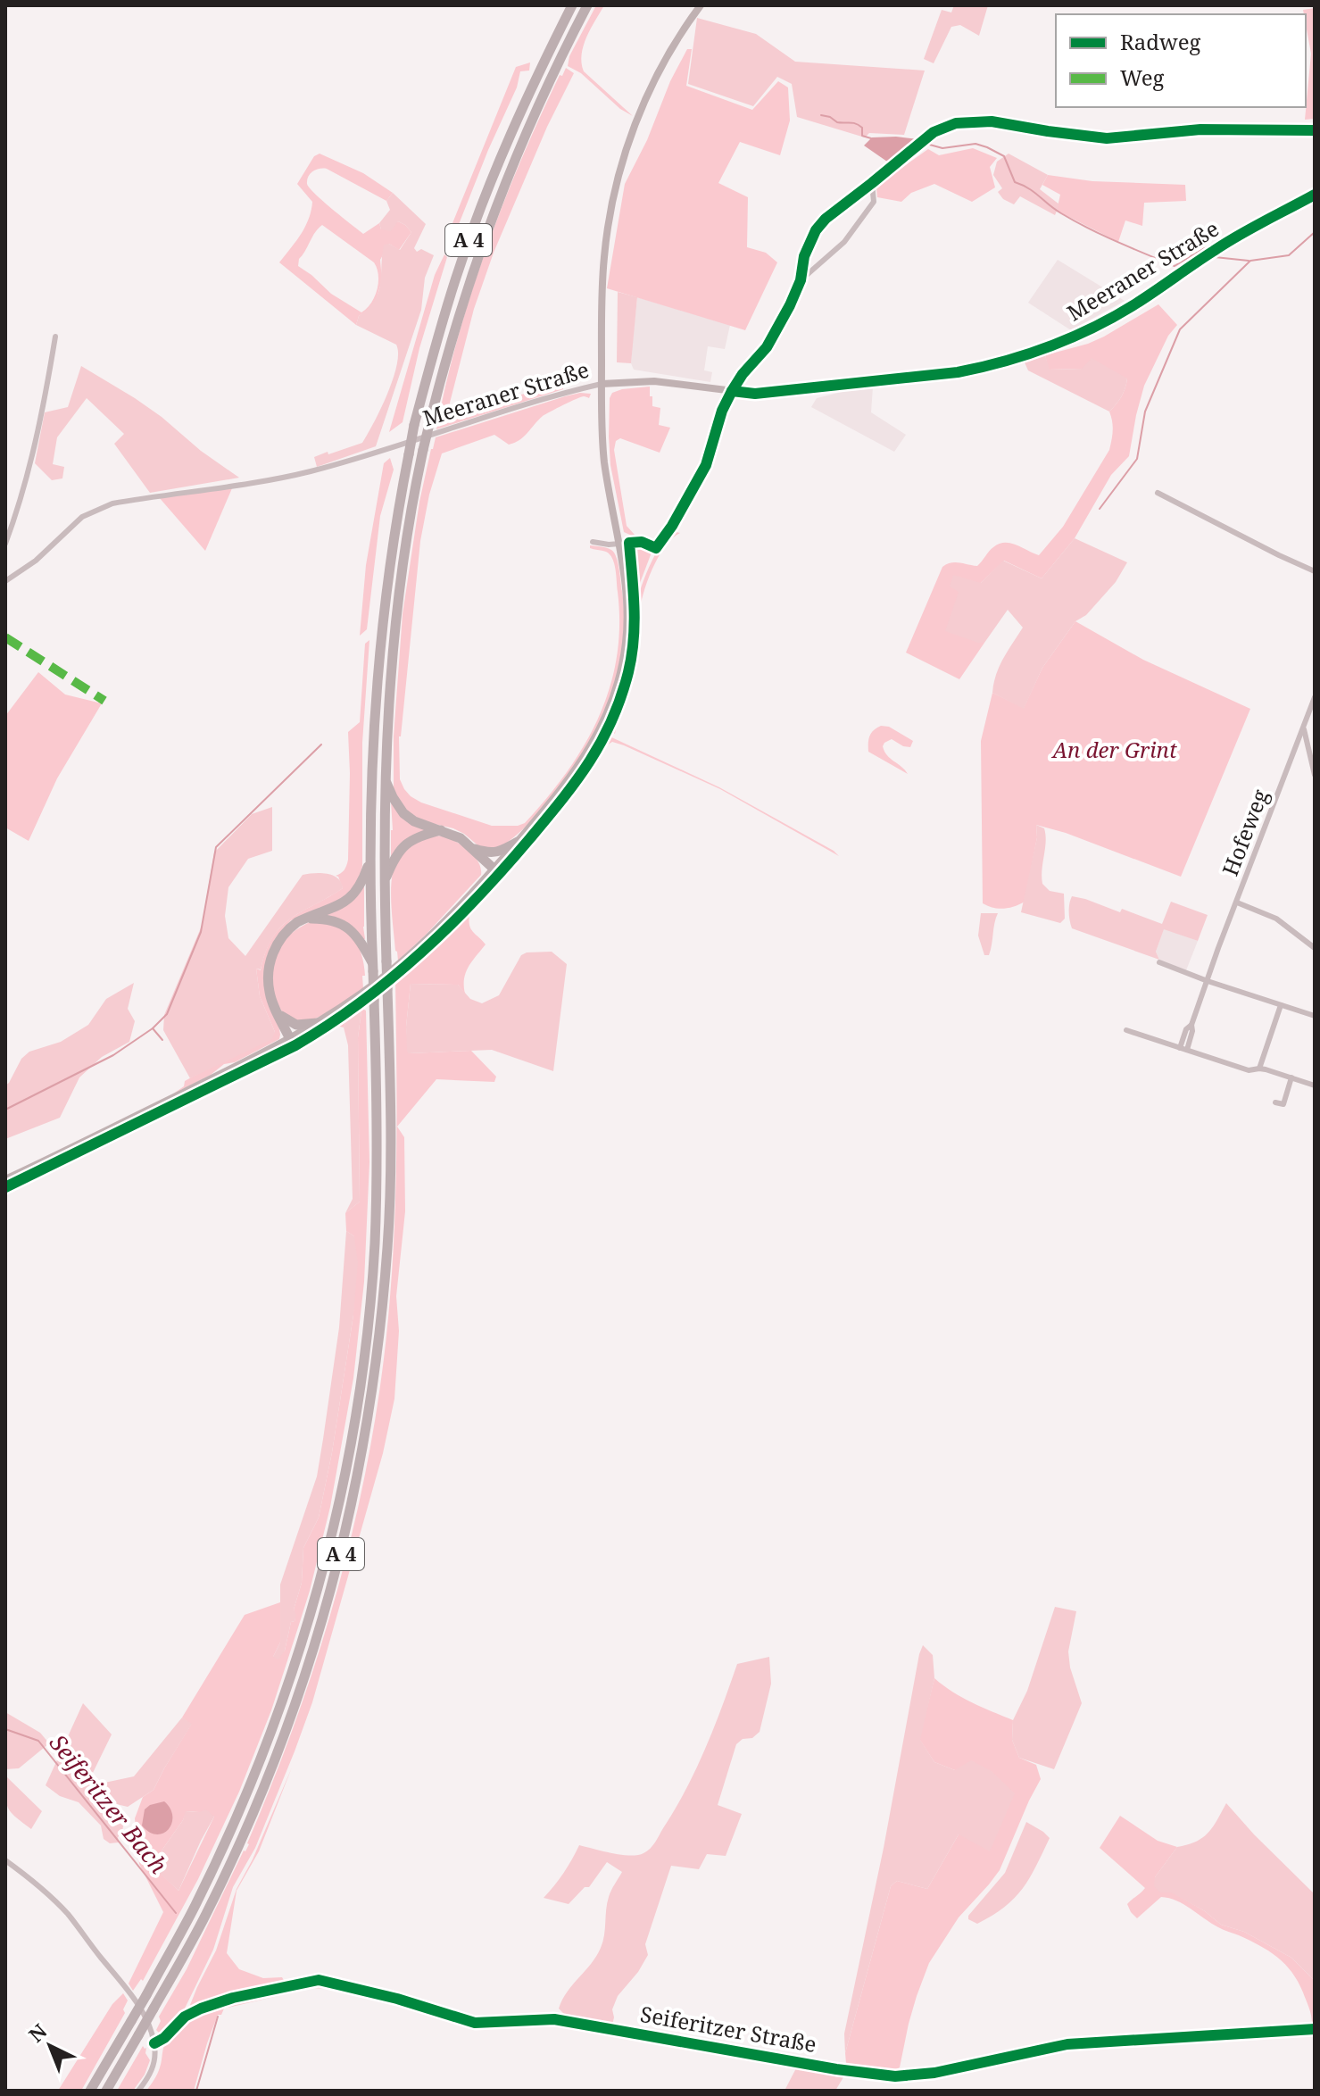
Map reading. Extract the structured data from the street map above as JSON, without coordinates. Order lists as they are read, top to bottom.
{
  "streets": {
    "highway": ["A 4"],
    "street": ["Meeraner Straße", "Hofeweg", "Seiferitzer Straße"]
  },
  "water": ["Seiferitzer Bach"],
  "parks": ["An der Grint"],
  "legend": ["Radweg", "Weg"],
  "north": "top left"
}
